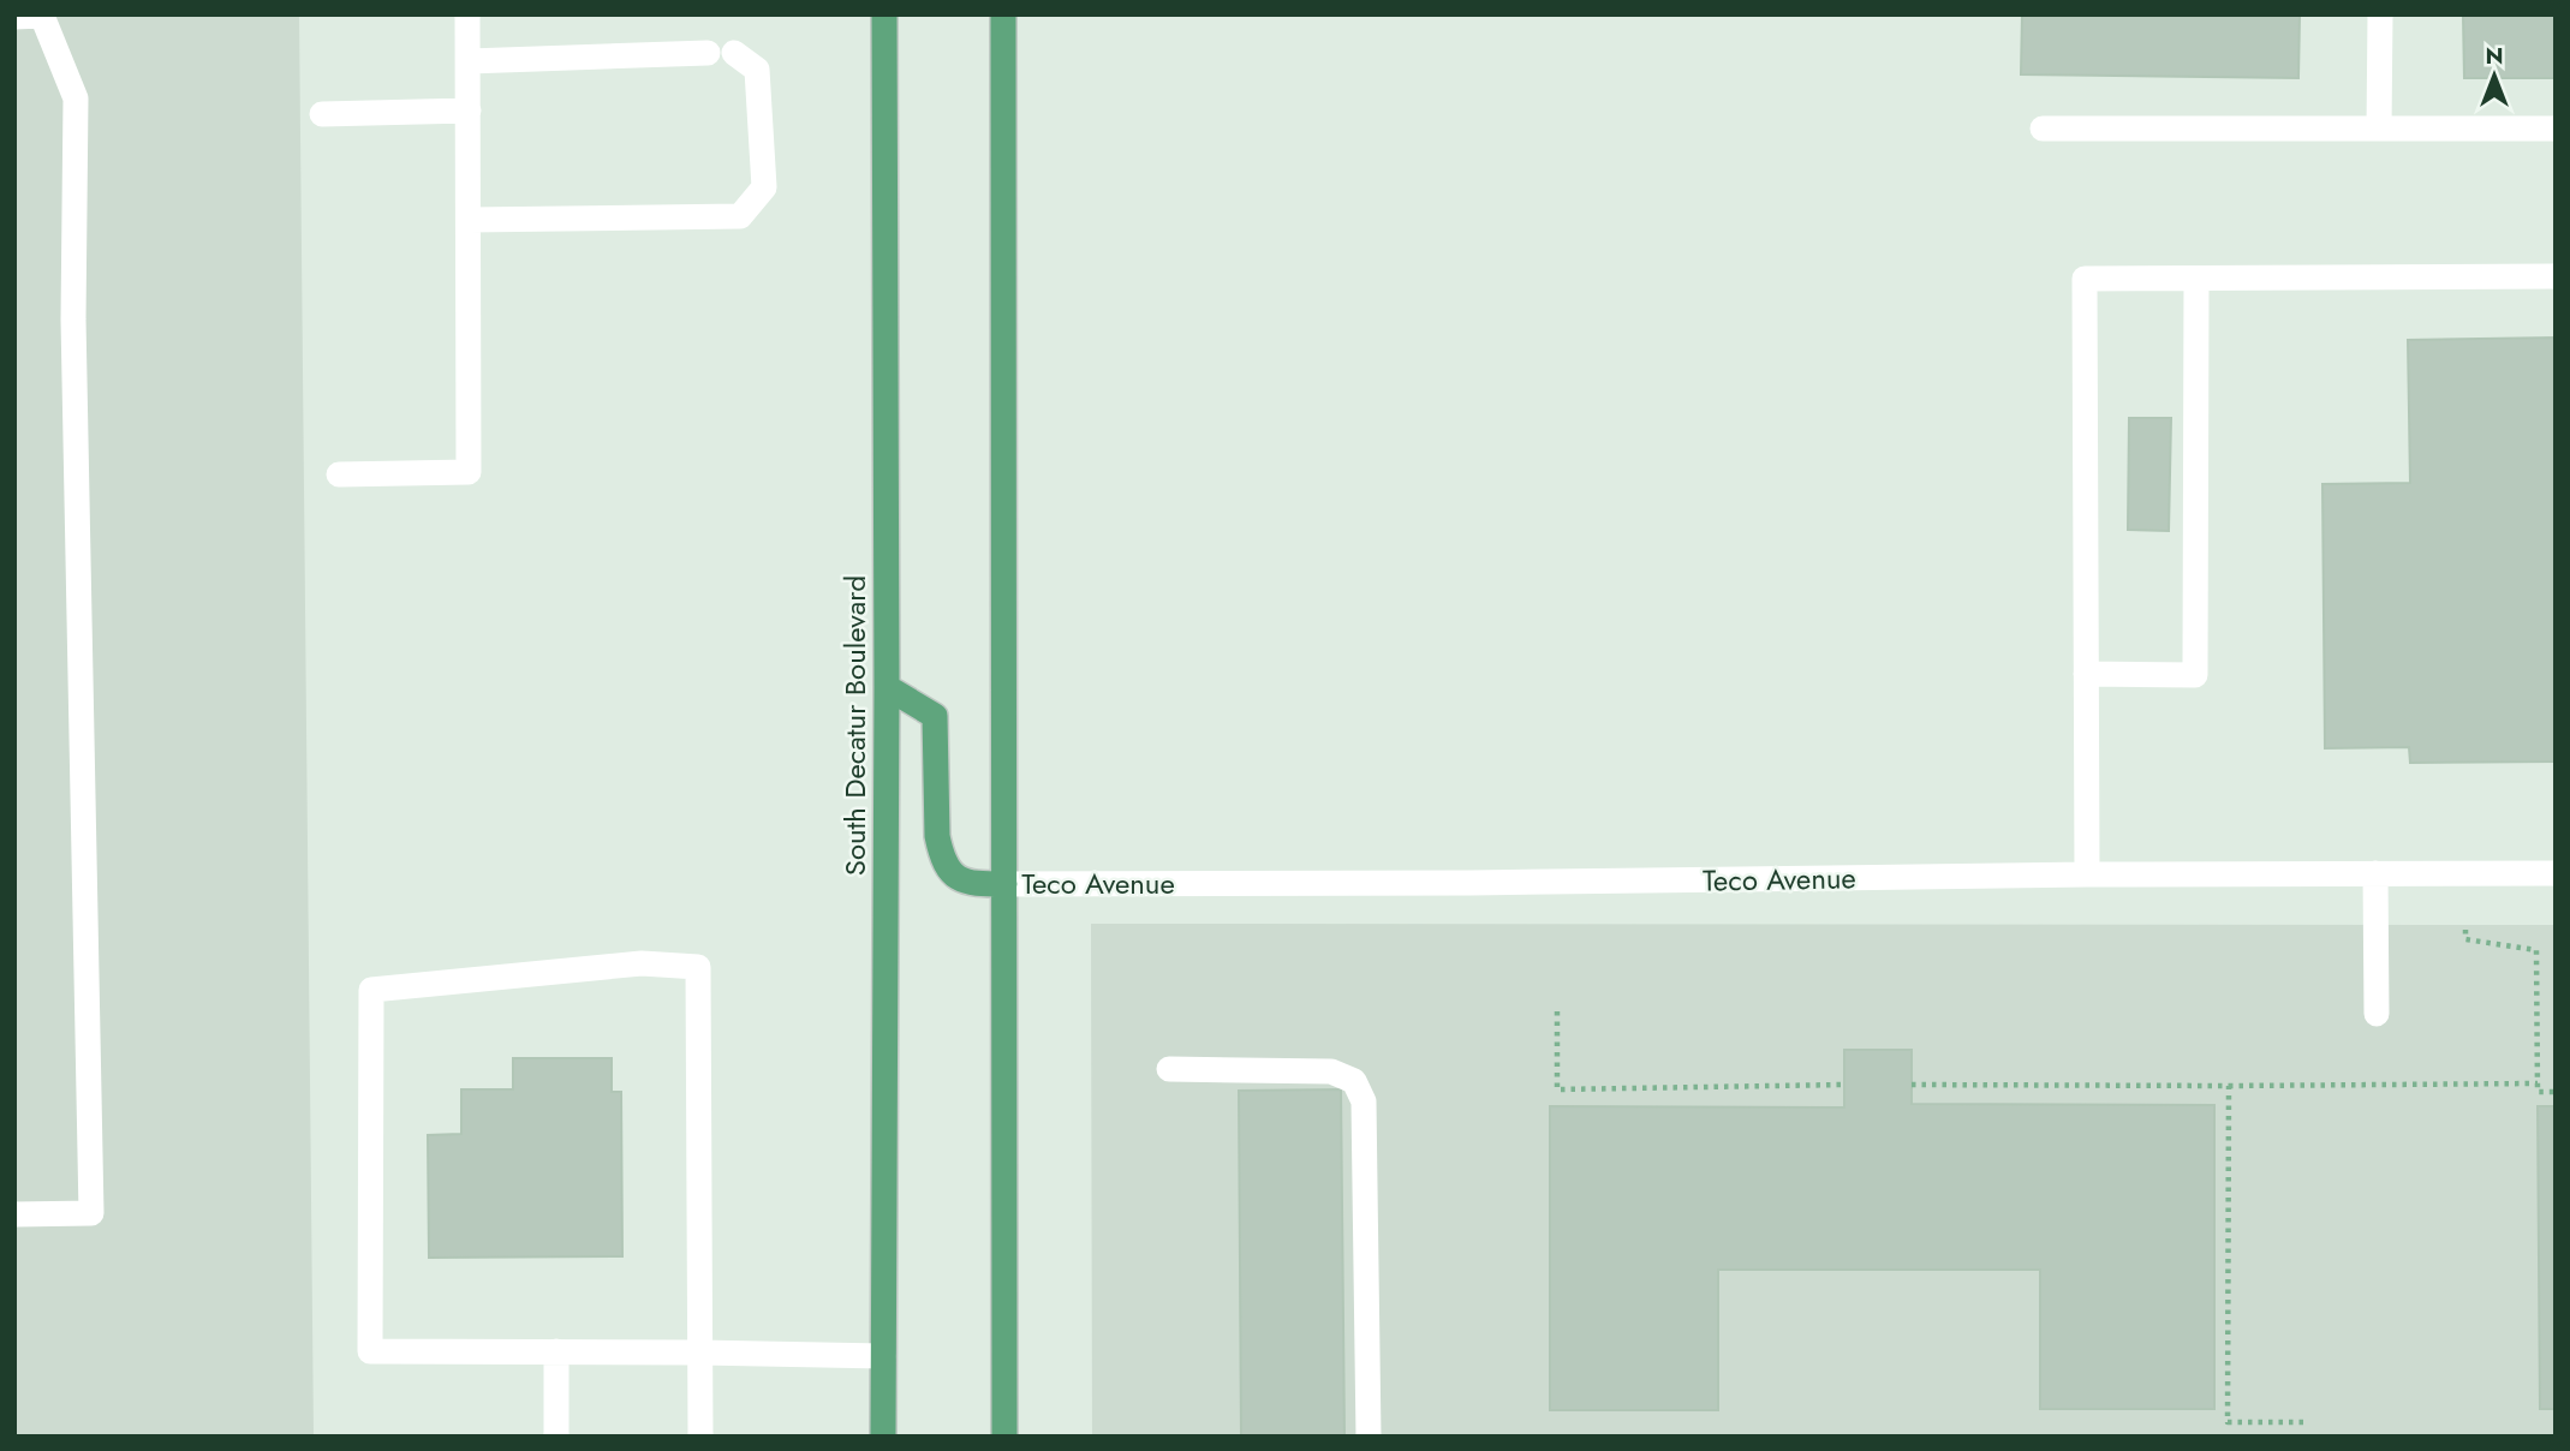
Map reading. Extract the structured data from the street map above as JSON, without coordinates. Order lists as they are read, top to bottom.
{
  "streets": {
    "main road": ["South Decatur Boulevard"],
    "street": ["Teco Avenue"]
  },
  "north": "top"
}
